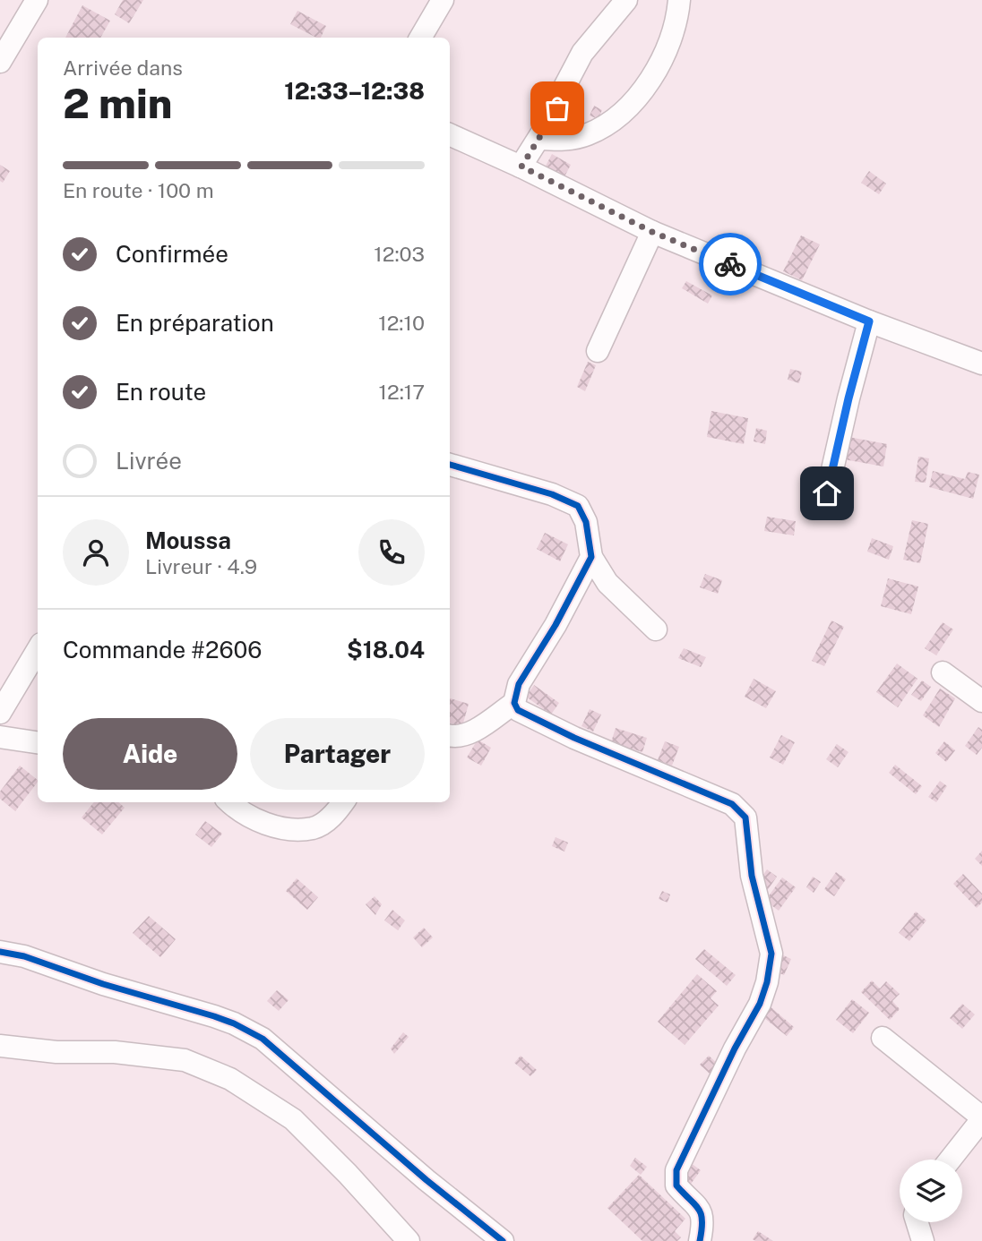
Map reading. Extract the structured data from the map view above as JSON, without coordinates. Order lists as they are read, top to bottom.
{
  "page": {
    "heading": ["2 min", "Arrivée dans", "12:33–12:38"],
    "panel": [
      "Moussa",
      "Livreur · 4.9",
      "Commande #2606",
      "$18.04"
    ],
    "bar": "En route · 100 m",
    "list": [
      ["Confirmée", "12:03"],
      ["En préparation", "12:10"],
      ["En route", "12:17"],
      "Livrée"
    ],
    "buttons": ["Aide", "Partager"]
  }
}
